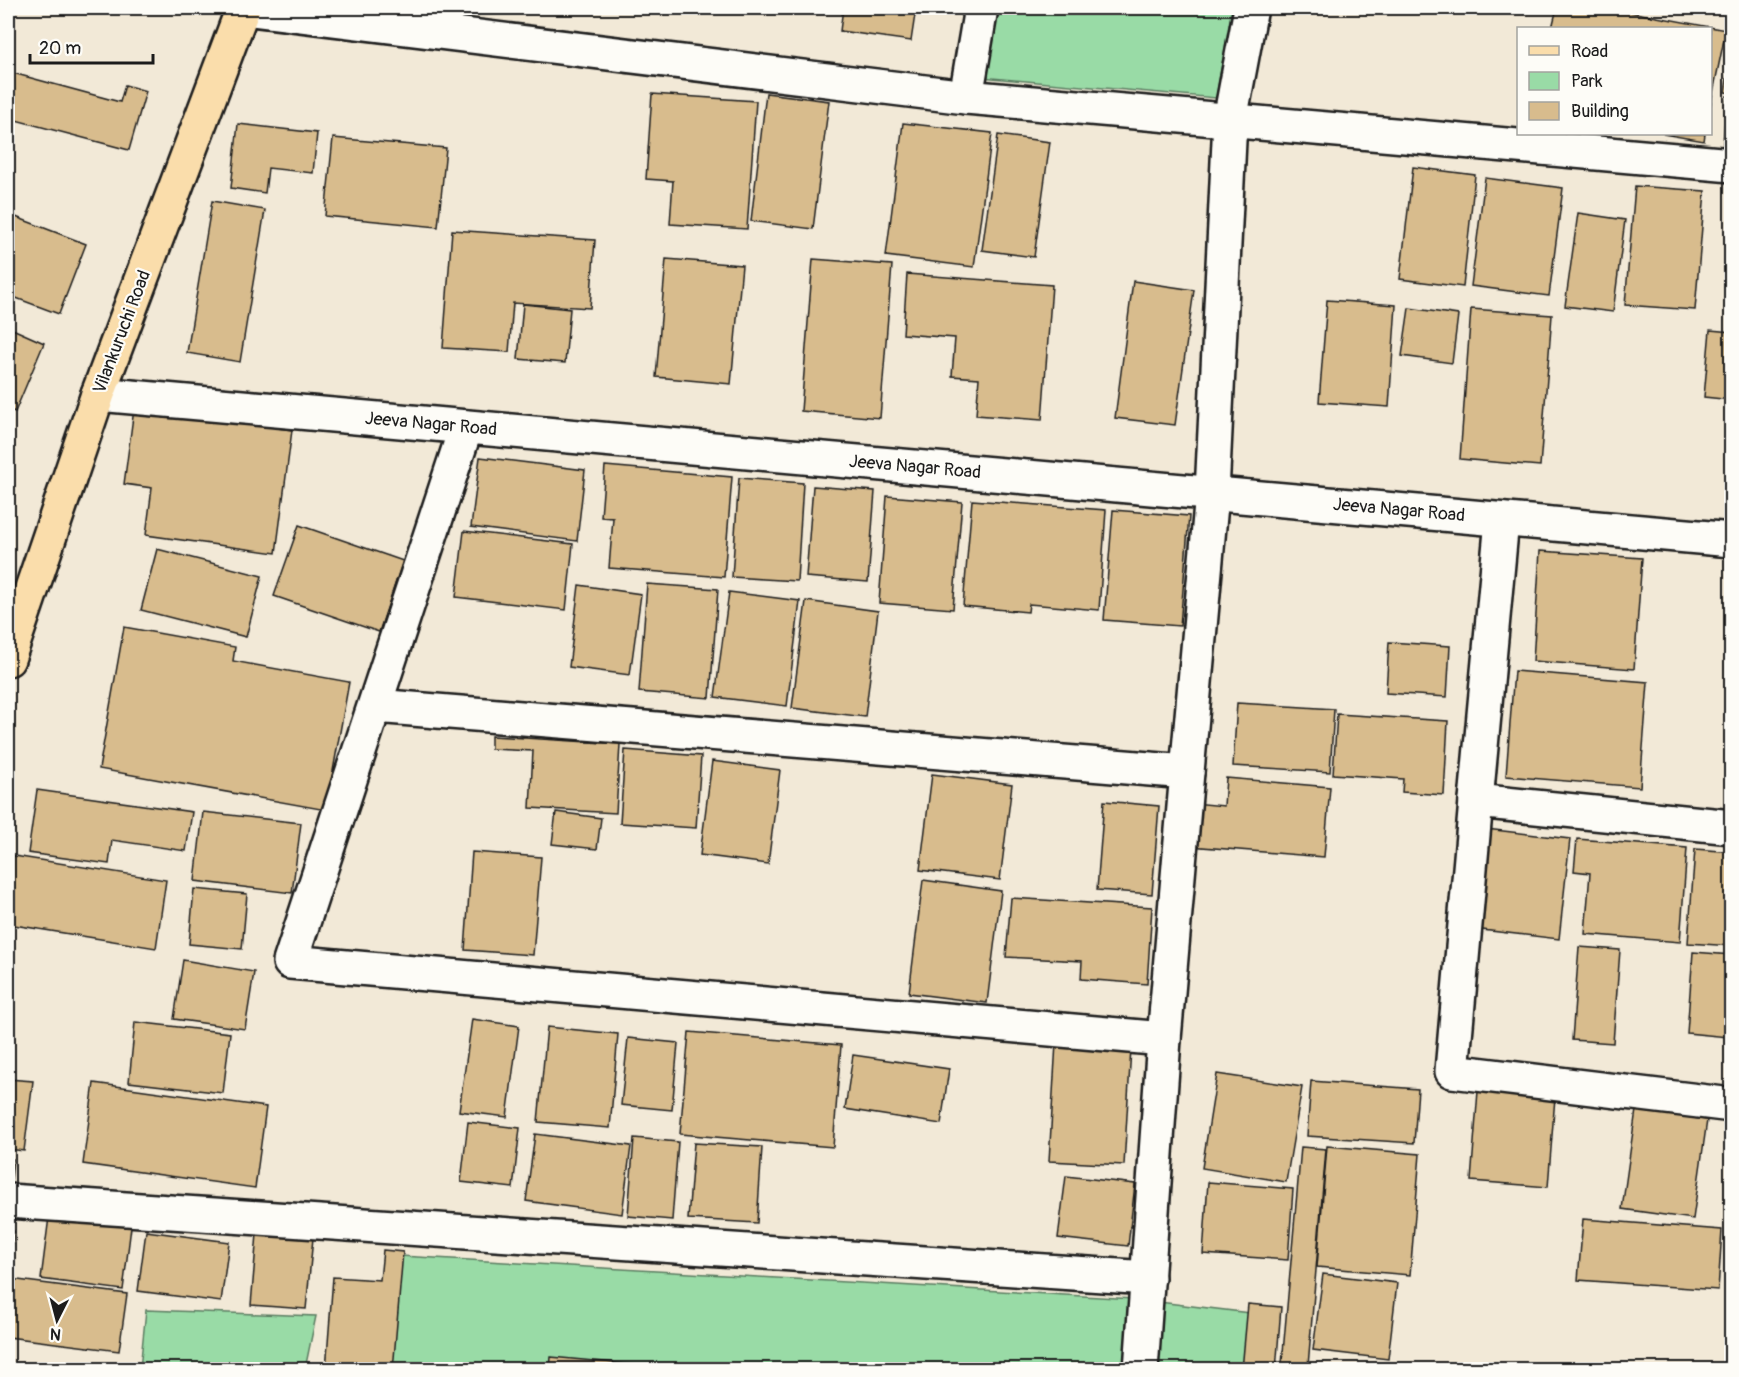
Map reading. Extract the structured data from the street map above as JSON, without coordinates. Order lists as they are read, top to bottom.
{
  "streets": {
    "main road": ["Vilankuruchi Road"],
    "street": ["Jeeva Nagar Road"]
  },
  "crossings": [
    ["Vilankuruchi Road", "Jeeva Nagar Road"]
  ],
  "legend": ["Road", "Park", "Building"],
  "scale_bar": "20 m",
  "north": "bottom"
}
